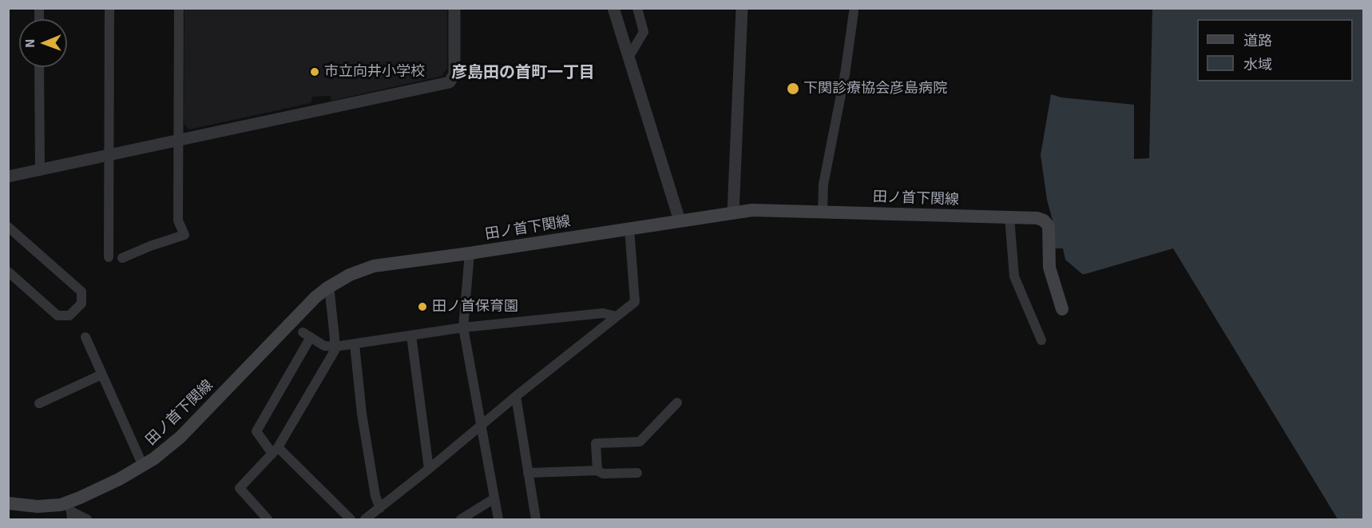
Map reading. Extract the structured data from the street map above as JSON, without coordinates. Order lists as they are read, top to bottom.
{
  "streets": {
    "main road": ["田ノ首下関線"]
  },
  "districts": ["彦島田の首町一丁目"],
  "places": ["市立向井小学校", "下関診療協会彦島病院", "田ノ首保育園"],
  "legend": ["道路", "水域"],
  "north": "left"
}
